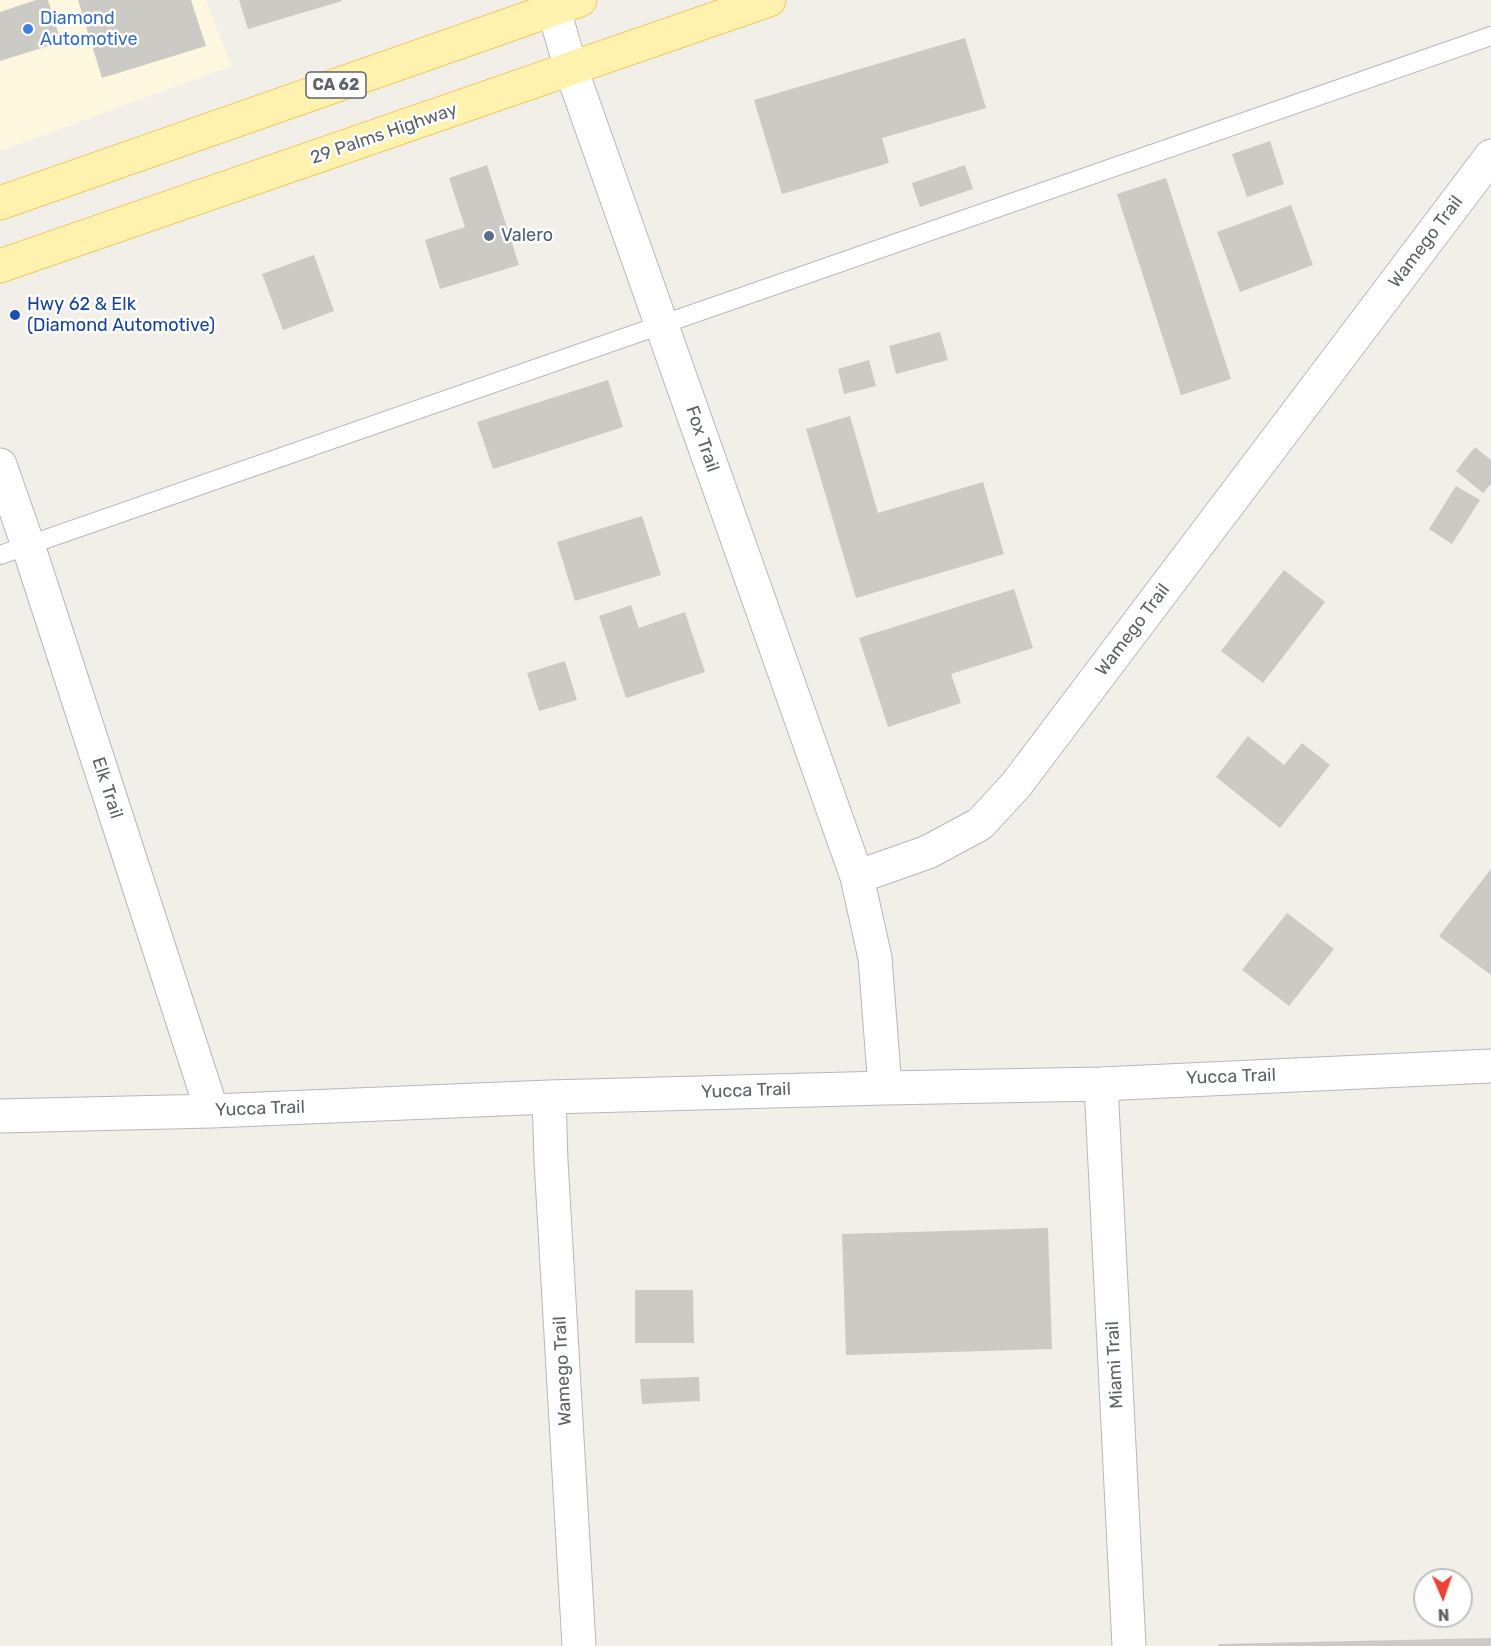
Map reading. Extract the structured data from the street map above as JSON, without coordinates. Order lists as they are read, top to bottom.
{
  "streets": {
    "main road": ["CA 62", "29 Palms Highway"],
    "street": [
      "Wamego Trail",
      "Fox Trail",
      "Elk Trail",
      "Yucca Trail",
      "Miami Trail"
    ]
  },
  "crossings": [
    ["CA 62", "Fox Trail"],
    ["29 Palms Highway", "Fox Trail"],
    ["Wamego Trail", "Fox Trail"],
    ["Wamego Trail", "Yucca Trail"],
    ["Elk Trail", "Yucca Trail"],
    ["Yucca Trail", "Miami Trail"]
  ],
  "places": ["Diamond Automotive", "Valero", "Hwy 62 & Elk (Diamond Automotive)"],
  "north": "bottom"
}
